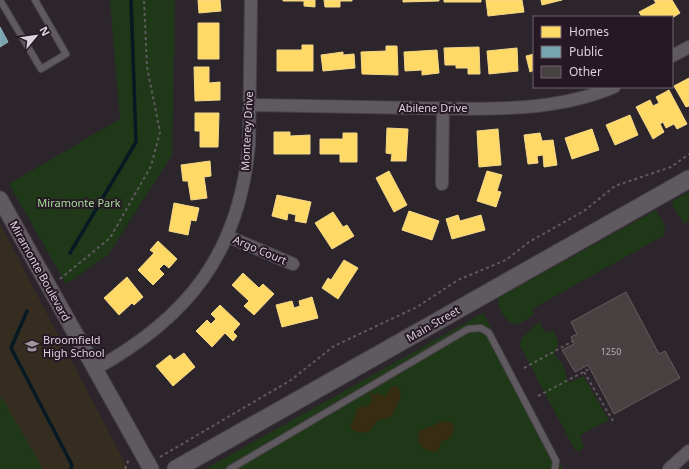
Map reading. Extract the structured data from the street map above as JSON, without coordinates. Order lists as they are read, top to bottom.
{
  "streets": {
    "main road": ["Main Street"],
    "street": [
      "Abilene Drive",
      "Monterey Drive",
      "Argo Court",
      "Miramonte Boulevard"
    ]
  },
  "crossings": [
    ["Abilene Drive", "Monterey Drive"],
    ["Monterey Drive", "Argo Court"],
    ["Monterey Drive", "Miramonte Boulevard"]
  ],
  "parks": ["Miramonte Park"],
  "places": {
    "school or university": ["Broomfield High School"]
  },
  "house_numbers": ["1250"],
  "legend": ["Homes", "Public", "Other"],
  "north": "top right"
}
